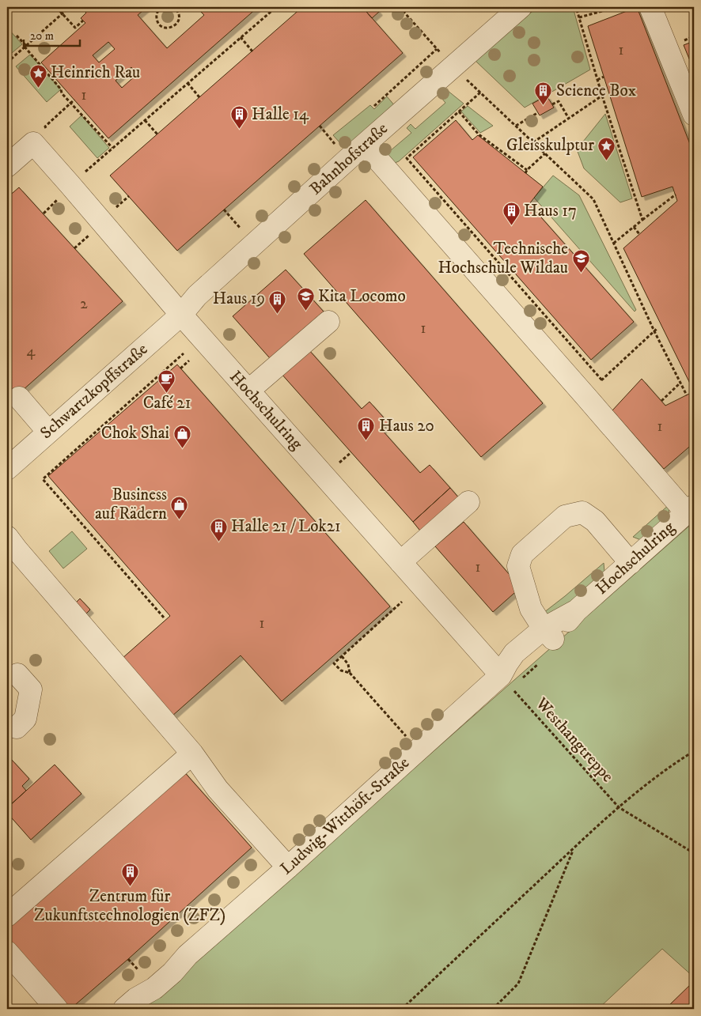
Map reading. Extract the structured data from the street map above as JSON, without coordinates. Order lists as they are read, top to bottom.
{
  "streets": {
    "street": [
      "Bahnhofstraße",
      "Schwartzkopffstraße",
      "Hochschulring",
      "Ludwig-Witthöft-Straße"
    ],
    "path": ["Westhangtreppe"]
  },
  "crossings": [
    ["Bahnhofstraße", "Schwartzkopffstraße"],
    ["Bahnhofstraße", "Hochschulring"],
    ["Schwartzkopffstraße", "Hochschulring"],
    ["Hochschulring", "Westhangtreppe"],
    ["Hochschulring", "Ludwig-Witthöft-Straße"],
    ["Westhangtreppe", "Ludwig-Witthöft-Straße"]
  ],
  "places": {
    "place": ["Heinrich Rau", "Gleisskulptur"],
    "building": [
      "Science Box",
      "Halle 14",
      "Haus 17",
      "Haus 19",
      "Haus 20",
      "Halle 21 / Lok21",
      "Zentrum für Zukunftstechnologien (ZFZ)"
    ],
    "school or university": ["Technische Hochschule Wildau", "Kita Locomo"],
    "cafe": ["Café 21"],
    "shop": ["Chok Shai", "Business auf Rädern"]
  },
  "house_numbers": [
    "1",
    "1",
    "2",
    "1",
    "4",
    "1",
    "1",
    "1"
  ],
  "scale_bar": "20 m"
}
